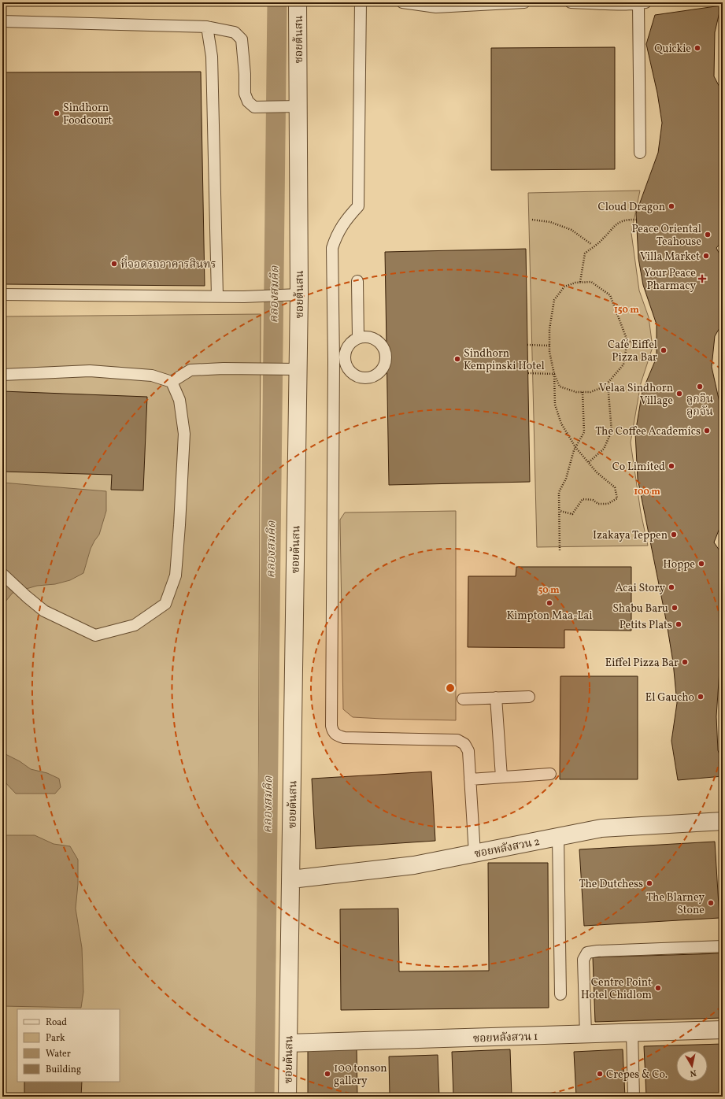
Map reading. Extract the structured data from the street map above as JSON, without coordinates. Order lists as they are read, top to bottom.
{
  "streets": {
    "street": ["ซอยต้นสน", "ซอยหลังสวน 2", "ซอยหลังสวน 1"]
  },
  "crossings": [
    ["ซอยต้นสน", "ซอยหลังสวน 2"],
    ["ซอยต้นสน", "ซอยหลังสวน 1"]
  ],
  "water": ["คลองสมคิด"],
  "places": {
    "other": [
      "Quickie",
      "Sindhorn Foodcourt",
      "Cloud Dragon",
      "Peace Oriental Teahouse",
      "Villa Market",
      "ที่จอดรถอาคารสินทร",
      "Café Eiffel Pizza Bar",
      "Sindhorn Kempinski Hotel",
      "ลูกอิน ลูกจัน",
      "Velaa Sindhorn Village",
      "The Coffee Academics",
      "Co Limited",
      "Izakaya Teppen",
      "Hoppe",
      "Acai Story",
      "Kimpton Maa-Lai",
      "Shabu Baru",
      "Petits Plats",
      "Eiffel Pizza Bar",
      "El Gaucho",
      "The Dutchess",
      "The Blarney Stone",
      "Centre Point Hotel Chidlom",
      "100 tonson gallery",
      "Crepes & Co."
    ],
    "health": ["Your Peace Pharmacy"]
  },
  "legend": [
    "Road",
    "Park",
    "Water",
    "Building"
  ],
  "north": "bottom",
  "rings": ["150 m", "100 m", "50 m"]
}
